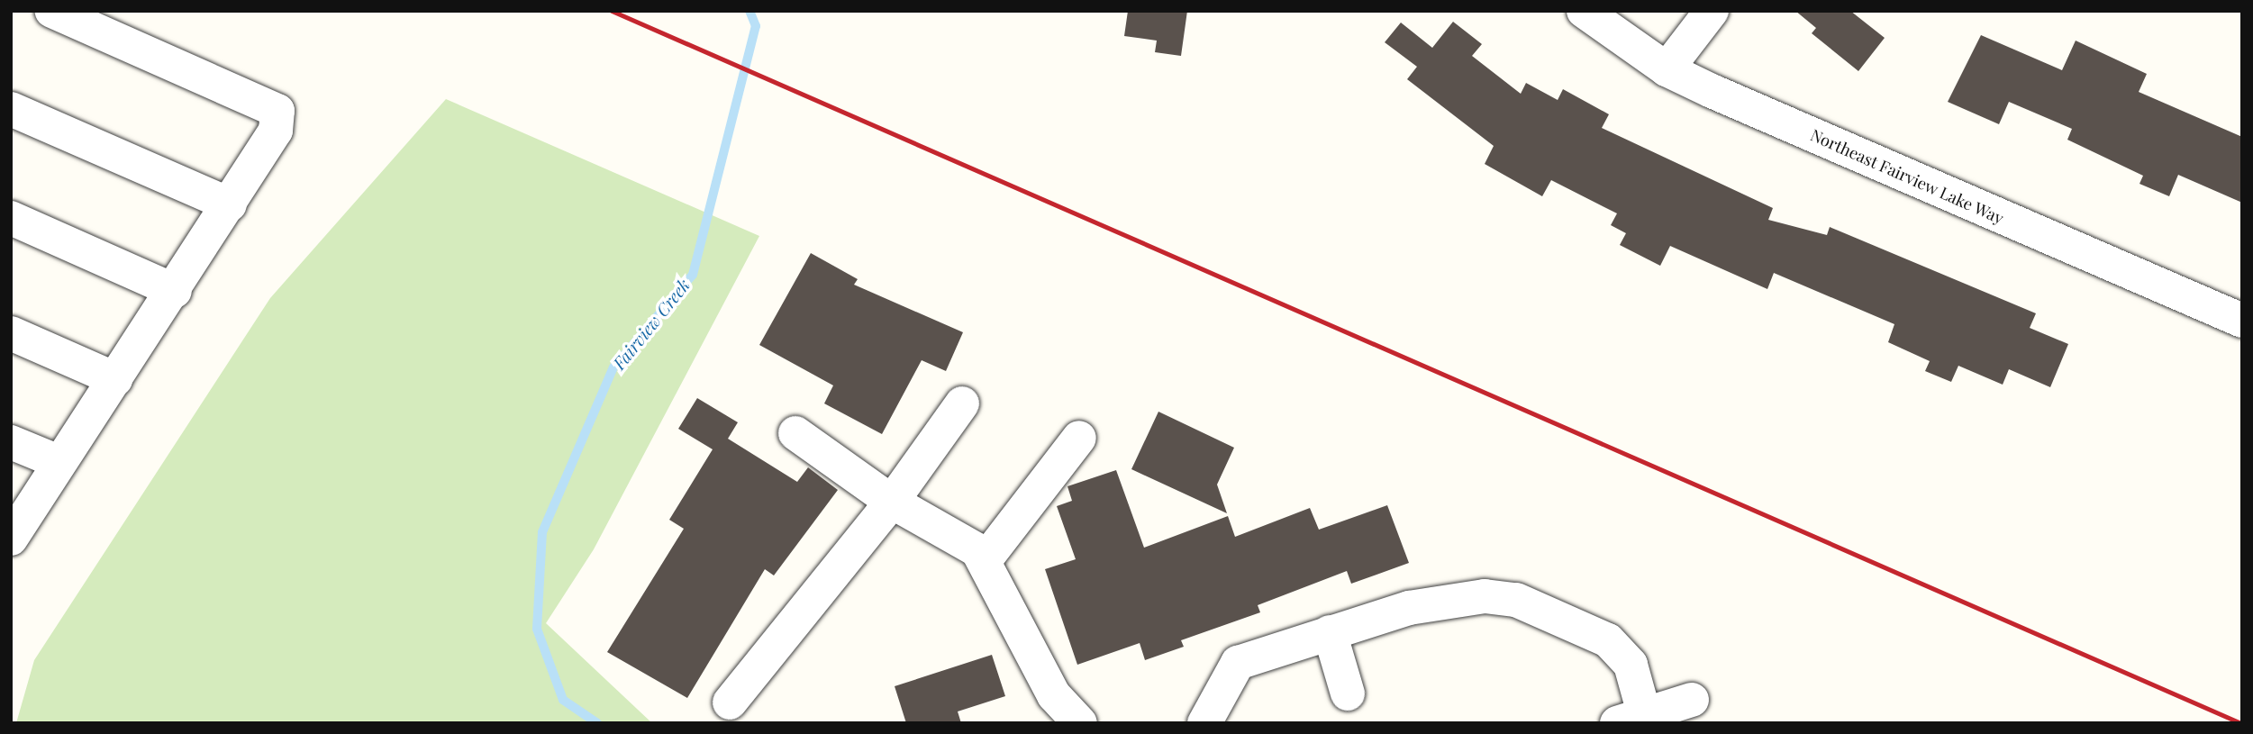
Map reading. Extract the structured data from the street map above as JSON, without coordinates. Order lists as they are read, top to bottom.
{
  "streets": {
    "street": ["Northeast Fairview Lake Way"]
  },
  "water": ["Fairview Creek"]
}
